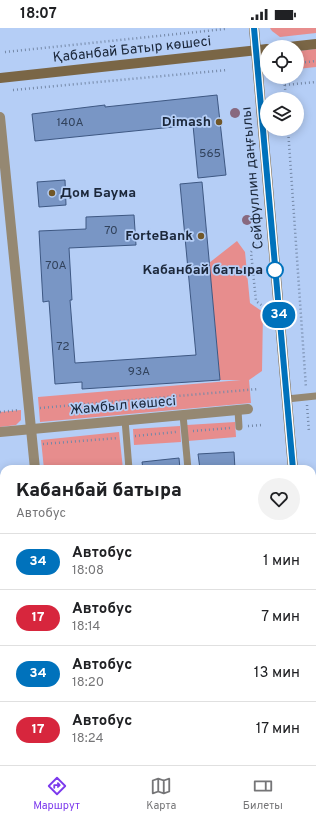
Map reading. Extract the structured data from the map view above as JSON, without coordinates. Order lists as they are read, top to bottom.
{
  "streets": {
    "main road": ["Қабанбай Батыр көшесі", "Сейфуллин даңғылы"],
    "street": ["Жамбыл көшесі"]
  },
  "crossings": [
    ["Қабанбай Батыр көшесі", "Сейфуллин даңғылы"]
  ],
  "places": [
    "Dimash",
    "Дом Баума",
    "ForteBank",
    "Кабанбай батыра"
  ],
  "lines": ["bus line 34"],
  "house_numbers": [
    "140А",
    "565",
    "70",
    "70А",
    "72",
    "93А"
  ],
  "page": {
    "status": "18:07",
    "on_map": "34",
    "heading": ["Кабанбай батыра", "Автобус"],
    "list": [
      {
        "mark": "34",
        "name": "Автобус",
        "note": "18:08",
        "value": "1 мин"
      },
      {
        "mark": "17",
        "name": "Автобус",
        "note": "18:14",
        "value": "7 мин"
      },
      {
        "mark": "34",
        "name": "Автобус",
        "note": "18:20",
        "value": "13 мин"
      },
      {
        "mark": "17",
        "name": "Автобус",
        "note": "18:24",
        "value": "17 мин"
      }
    ],
    "tabs": ["Маршрут", "Карта", "Билеты"]
  }
}
